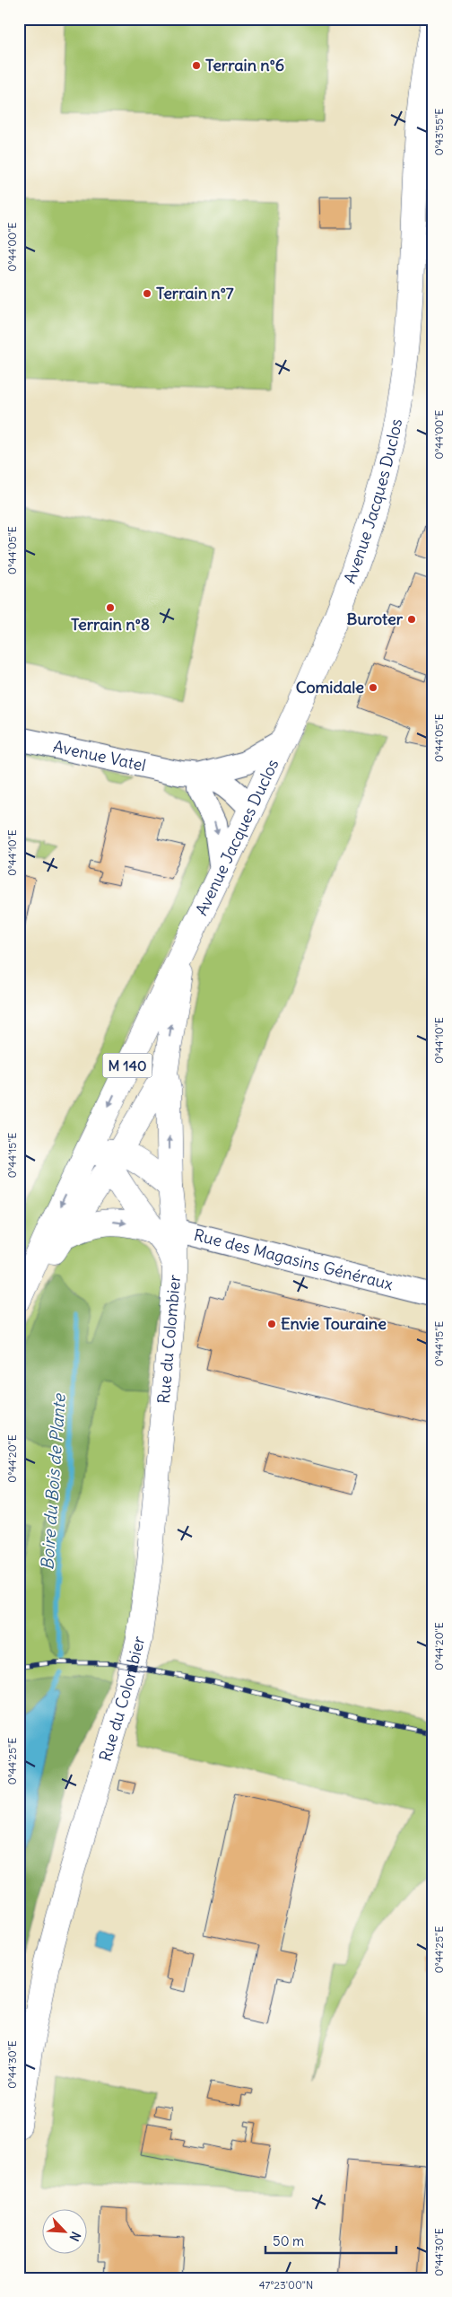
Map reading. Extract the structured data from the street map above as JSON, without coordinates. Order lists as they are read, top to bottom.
{
  "streets": {
    "main road": ["Avenue Jacques Duclos", "M 140", "Rue du Colombier"],
    "street": ["Avenue Vatel", "Rue des Magasins Généraux"]
  },
  "crossings": [
    ["Avenue Jacques Duclos", "Avenue Vatel"],
    ["Avenue Jacques Duclos", "M 140"],
    ["M 140", "Rue du Colombier"],
    ["Rue des Magasins Généraux", "Rue du Colombier"]
  ],
  "water": ["Boire du Bois de Plante"],
  "places": [
    "Terrain n°6",
    "Terrain n°7",
    "Terrain n°8",
    "Buroter",
    "Comidale",
    "Envie Touraine"
  ],
  "scale_bar": "50 m",
  "north": "bottom right",
  "coordinates": [
    "0°43'55\"E",
    "0°44'00\"E",
    "0°44'05\"E",
    "0°44'10\"E",
    "0°44'15\"E",
    "0°44'20\"E",
    "0°44'25\"E",
    "0°44'30\"E",
    "47°23'00\"N"
  ]
}
